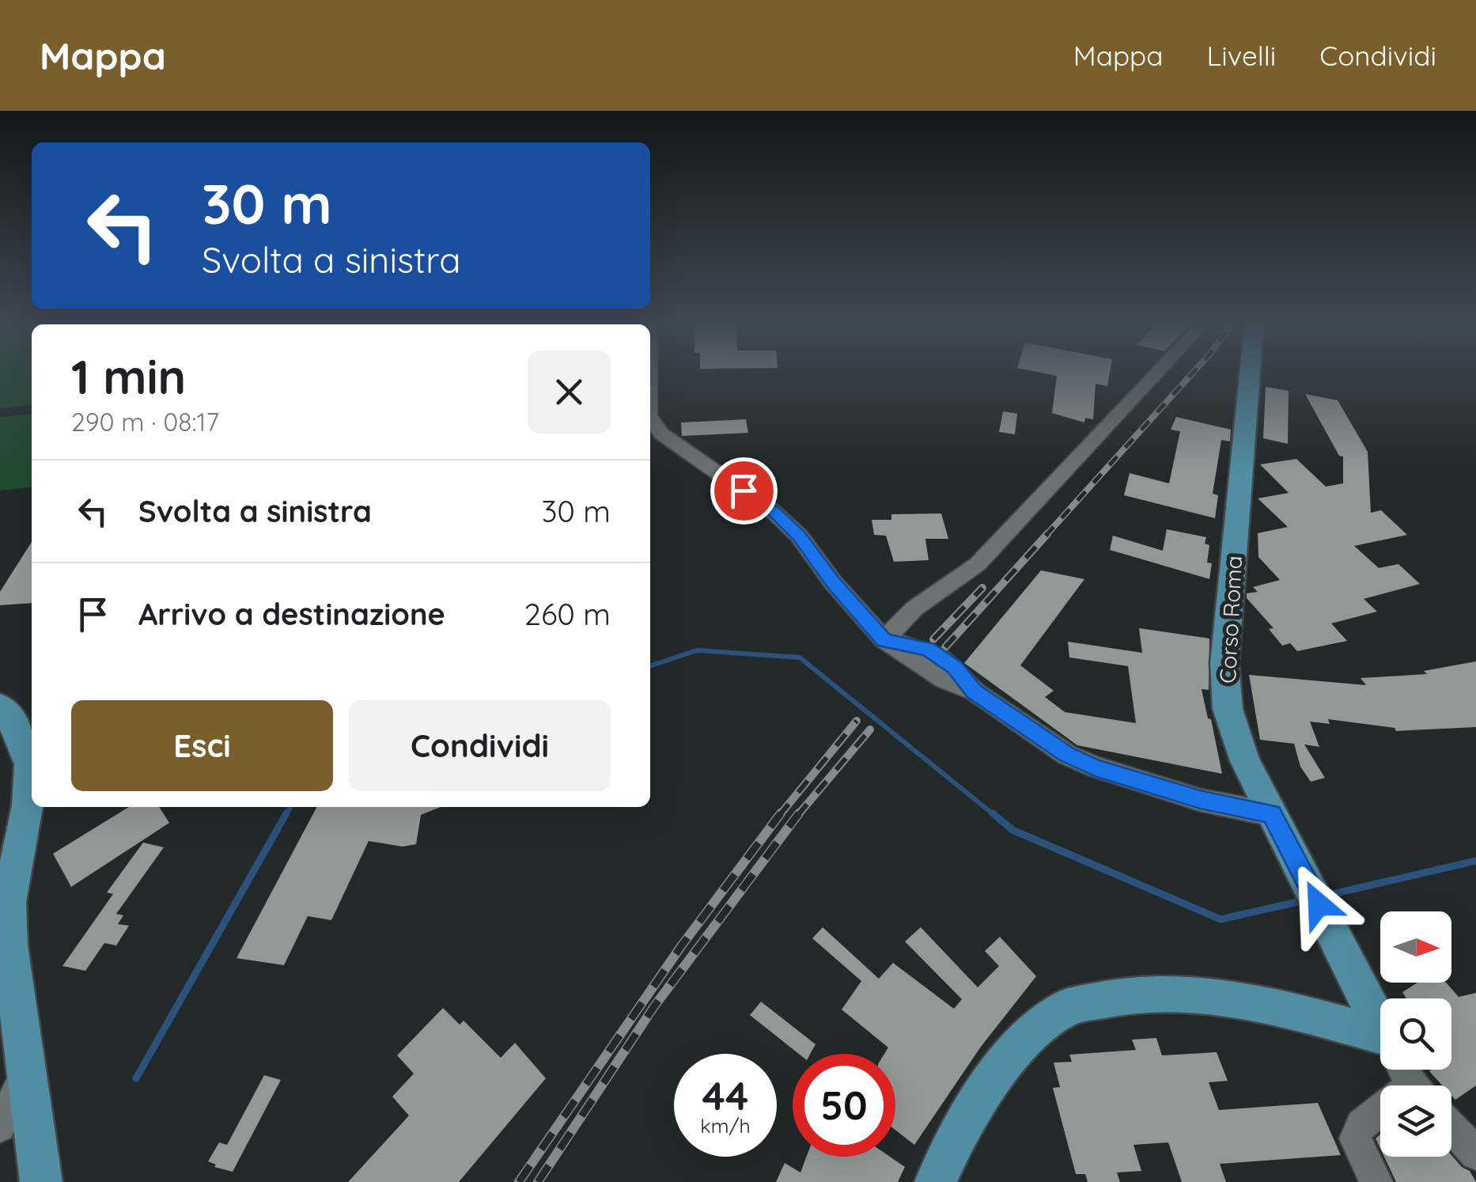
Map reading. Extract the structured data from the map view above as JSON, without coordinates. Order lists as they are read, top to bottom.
{
  "streets": {
    "main road": ["Corso Roma"]
  },
  "north": "right",
  "page": {
    "header": "Mappa",
    "nav": ["Mappa", "Livelli", "Condividi"],
    "turn": ["30 m", "Svolta a sinistra"],
    "heading": ["1 min", "290 m · 08:17"],
    "list": [
      {
        "name": "Svolta a sinistra",
        "value": "30 m"
      },
      {
        "name": "Arrivo a destinazione",
        "value": "260 m"
      }
    ],
    "buttons": ["Esci", "Condividi"],
    "speed": "44 km/h",
    "limit": "50"
  }
}
